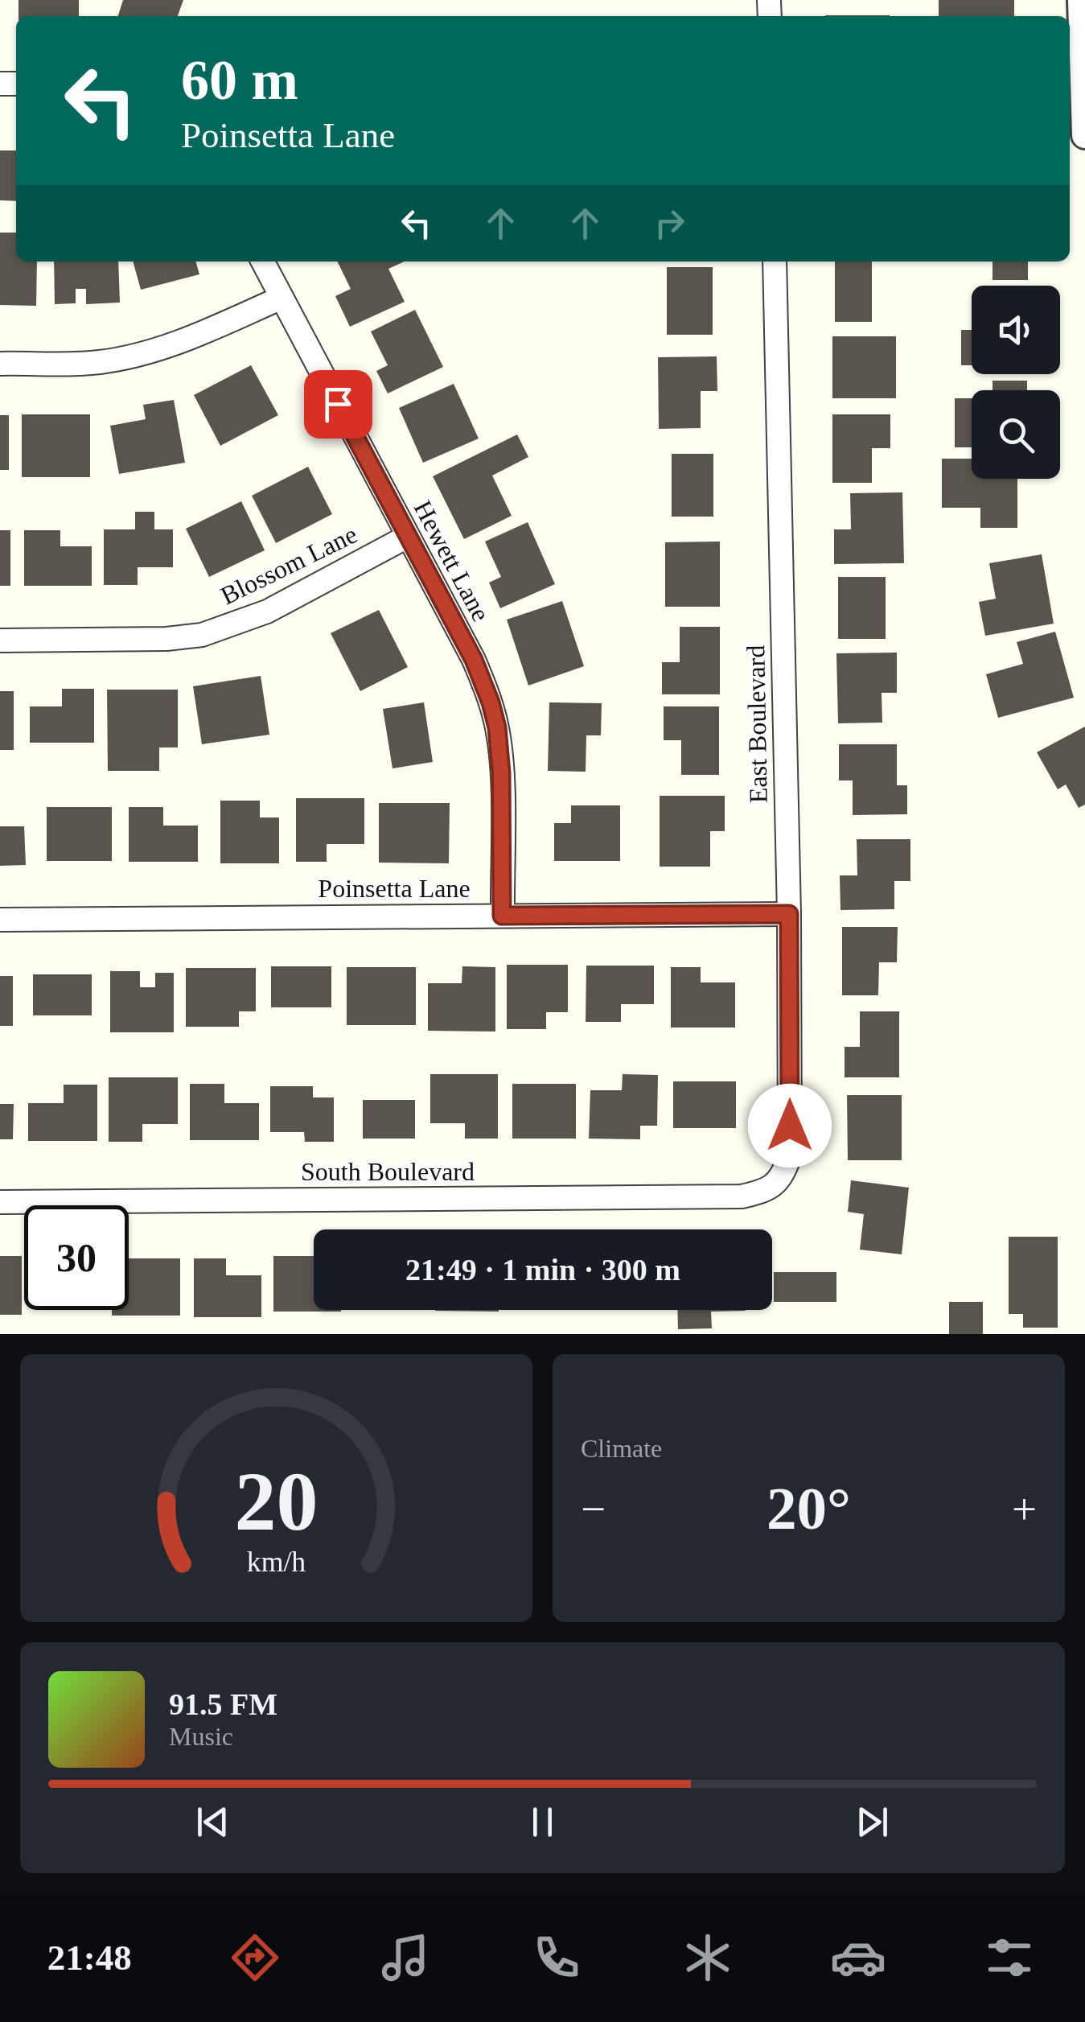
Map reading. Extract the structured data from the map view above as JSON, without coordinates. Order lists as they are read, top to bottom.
{
  "streets": {
    "street": [
      "Hewett Lane",
      "Blossom Lane",
      "East Boulevard",
      "Poinsetta Lane",
      "South Boulevard"
    ]
  },
  "crossings": [
    ["Hewett Lane", "Blossom Lane"],
    ["Hewett Lane", "Poinsetta Lane"],
    ["East Boulevard", "Poinsetta Lane"],
    ["East Boulevard", "South Boulevard"]
  ],
  "page": {
    "turn": ["60 m", "Poinsetta Lane"],
    "limit": "30",
    "trip": "21:49 · 1 min · 300 m",
    "tile": "Climate",
    "heat": ["−", "20°", "+"],
    "song": ["91.5 FM", "Music"],
    "tabs": "21:48",
    "gauge": ["20", "km/h"]
  }
}
